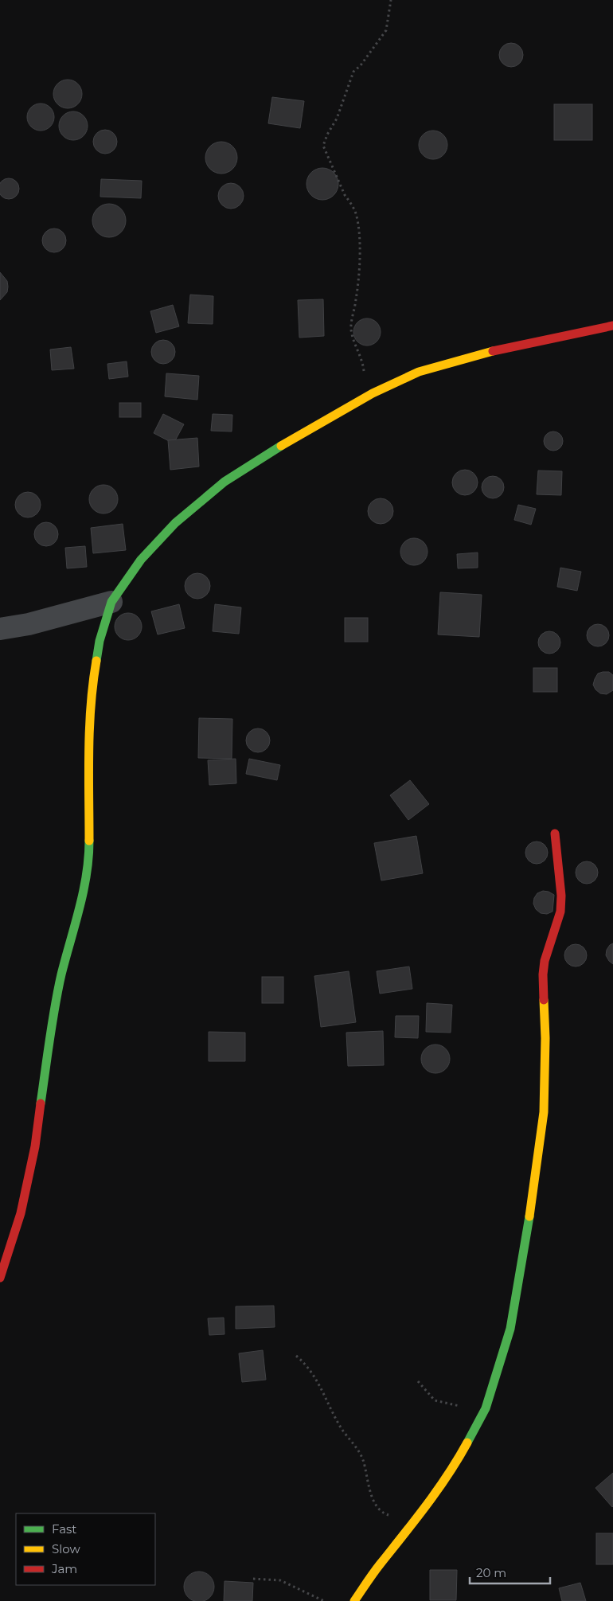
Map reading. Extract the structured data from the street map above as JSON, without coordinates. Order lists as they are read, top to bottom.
{
  "legend": ["Fast", "Slow", "Jam"],
  "scale_bar": "20 m"
}
